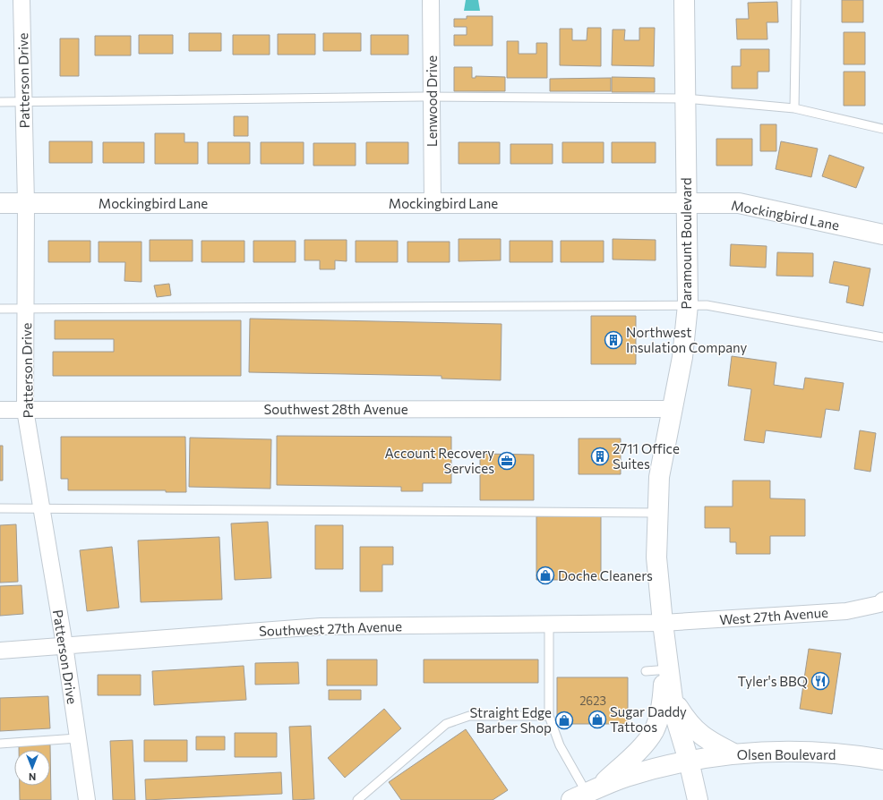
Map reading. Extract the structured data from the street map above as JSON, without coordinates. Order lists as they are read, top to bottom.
{
  "streets": {
    "main road": ["Mockingbird Lane", "Paramount Boulevard", "Olsen Boulevard"],
    "street": [
      "Patterson Drive",
      "Lenwood Drive",
      "Southwest 28th Avenue",
      "West 27th Avenue",
      "Southwest 27th Avenue"
    ]
  },
  "crossings": [
    ["Patterson Drive", "Mockingbird Lane"],
    ["Patterson Drive", "Southwest 28th Avenue"],
    ["Patterson Drive", "Southwest 27th Avenue"],
    ["Lenwood Drive", "Mockingbird Lane"],
    ["Mockingbird Lane", "Paramount Boulevard"],
    ["Paramount Boulevard", "Southwest 28th Avenue"],
    ["Paramount Boulevard", "West 27th Avenue"],
    ["Paramount Boulevard", "Southwest 27th Avenue"],
    ["Paramount Boulevard", "Olsen Boulevard"],
    ["West 27th Avenue", "Southwest 27th Avenue"]
  ],
  "places": {
    "building": ["Northwest Insulation Company", "2711 Office Suites"],
    "office": ["Account Recovery Services"],
    "shop": ["Doche Cleaners", "Sugar Daddy Tattoos", "Straight Edge Barber Shop"],
    "restaurant": ["Tyler's BBQ"]
  },
  "house_numbers": ["2623"],
  "north": "bottom"
}
